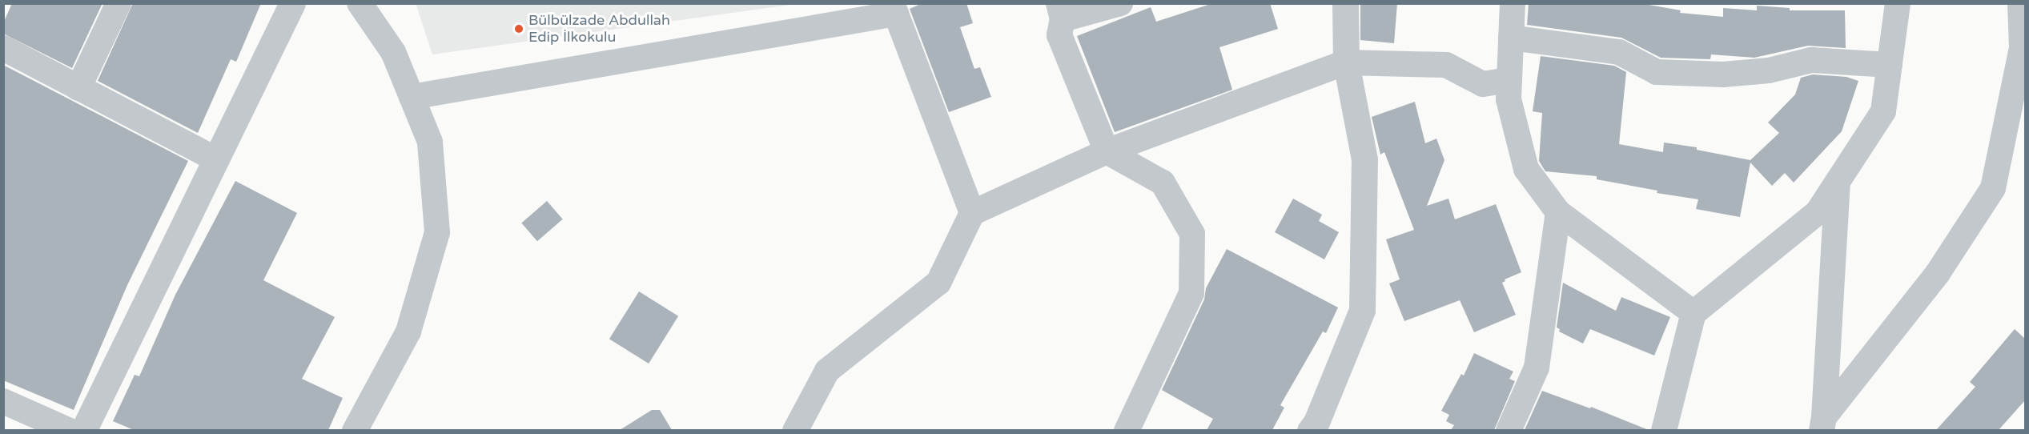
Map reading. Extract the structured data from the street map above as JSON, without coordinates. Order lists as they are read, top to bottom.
{
  "places": ["Bülbülzade Abdullah Edip İlkokulu"]
}
